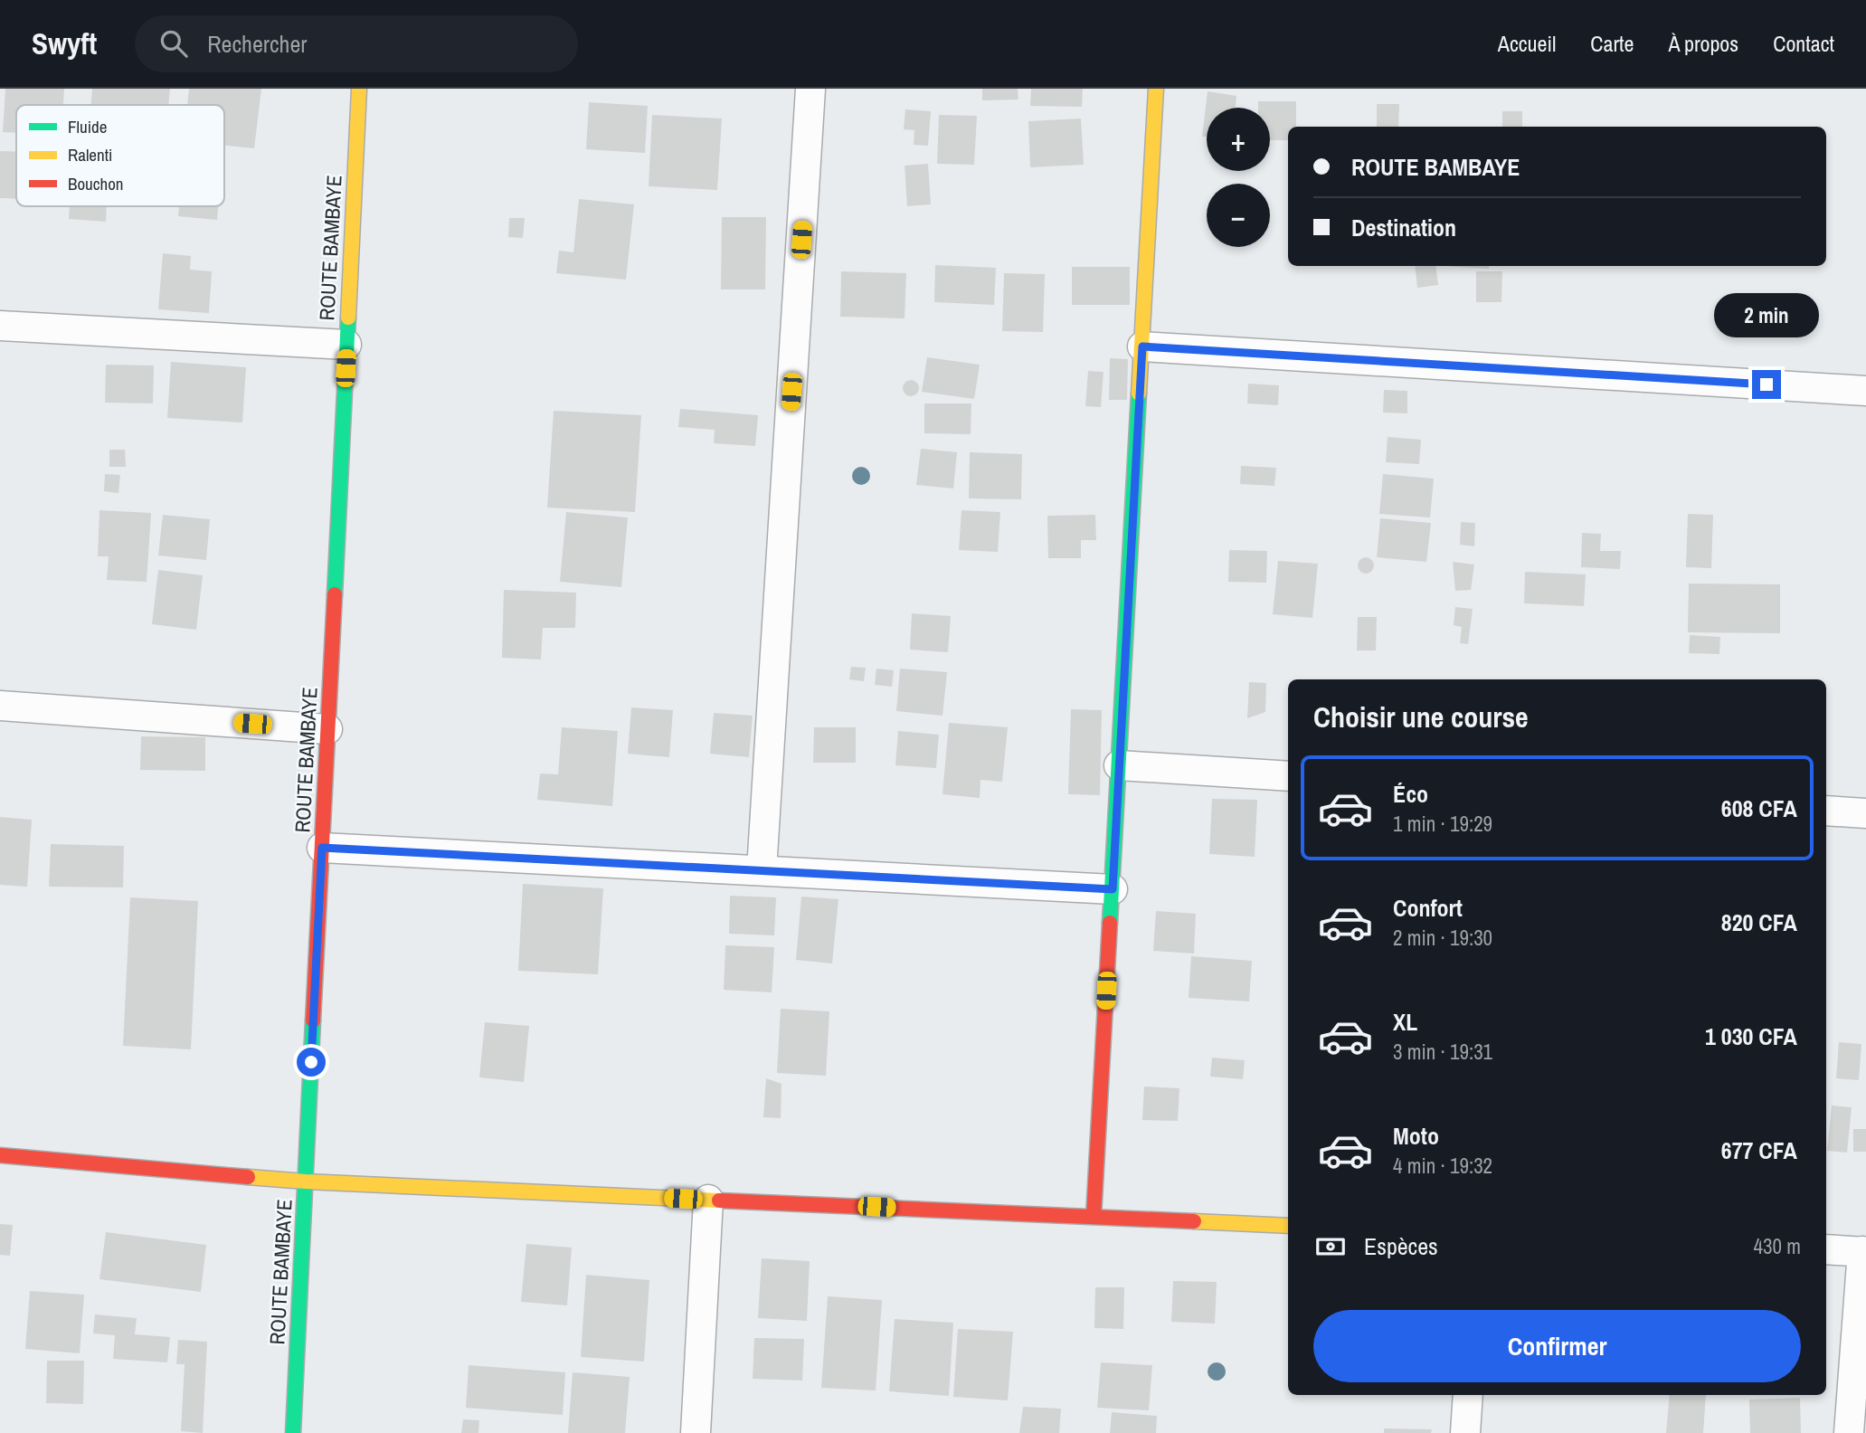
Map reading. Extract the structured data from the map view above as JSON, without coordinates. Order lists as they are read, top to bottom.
{
  "streets": {
    "street": ["ROUTE BAMBAYE"]
  },
  "legend": ["Fluide", "Ralenti", "Bouchon"],
  "page": {
    "header": "Swyft",
    "search": "Rechercher",
    "nav": [
      "Accueil",
      "Carte",
      "À propos",
      "Contact"
    ],
    "map_buttons": ["+", "−"],
    "banner": ["ROUTE BAMBAYE", "Destination"],
    "bubble": "2 min",
    "heading": "Choisir une course",
    "list": [
      {
        "name": "Éco",
        "note": "1 min · 19:29",
        "value": "608 CFA"
      },
      {
        "name": "Confort",
        "note": "2 min · 19:30",
        "value": "820 CFA"
      },
      {
        "name": "XL",
        "note": "3 min · 19:31",
        "value": "1 030 CFA"
      },
      {
        "name": "Moto",
        "note": "4 min · 19:32",
        "value": "677 CFA"
      }
    ],
    "pay": ["Espèces", "430 m"],
    "buttons": "Confirmer"
  }
}
